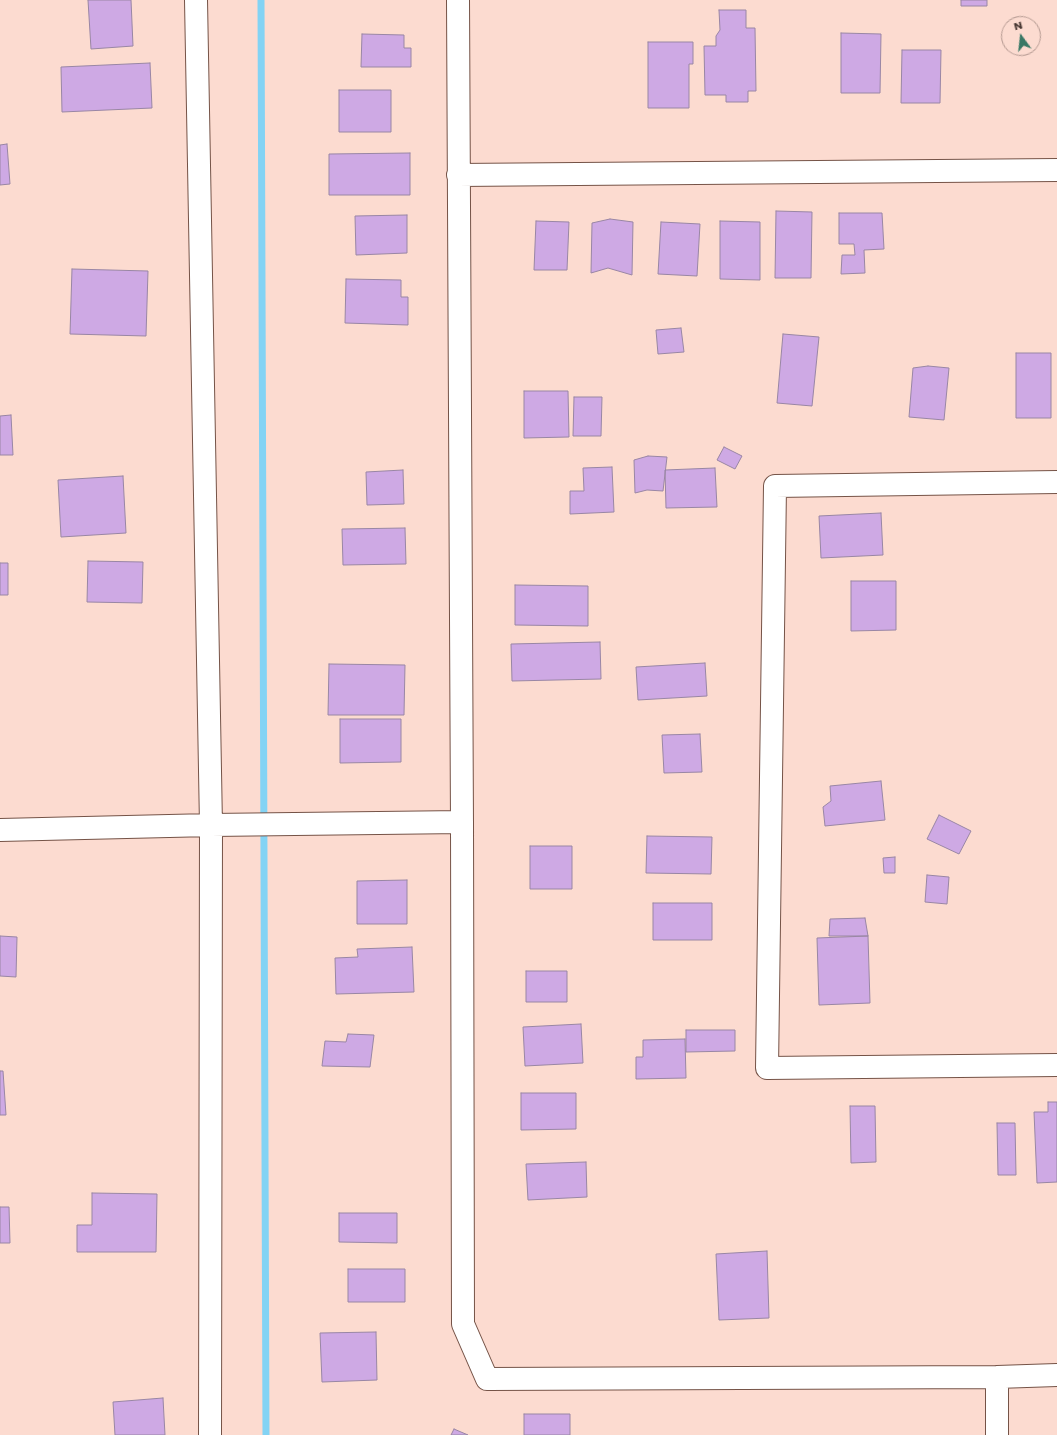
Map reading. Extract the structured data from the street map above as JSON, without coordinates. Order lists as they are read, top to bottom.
{
  "north": "top"
}
